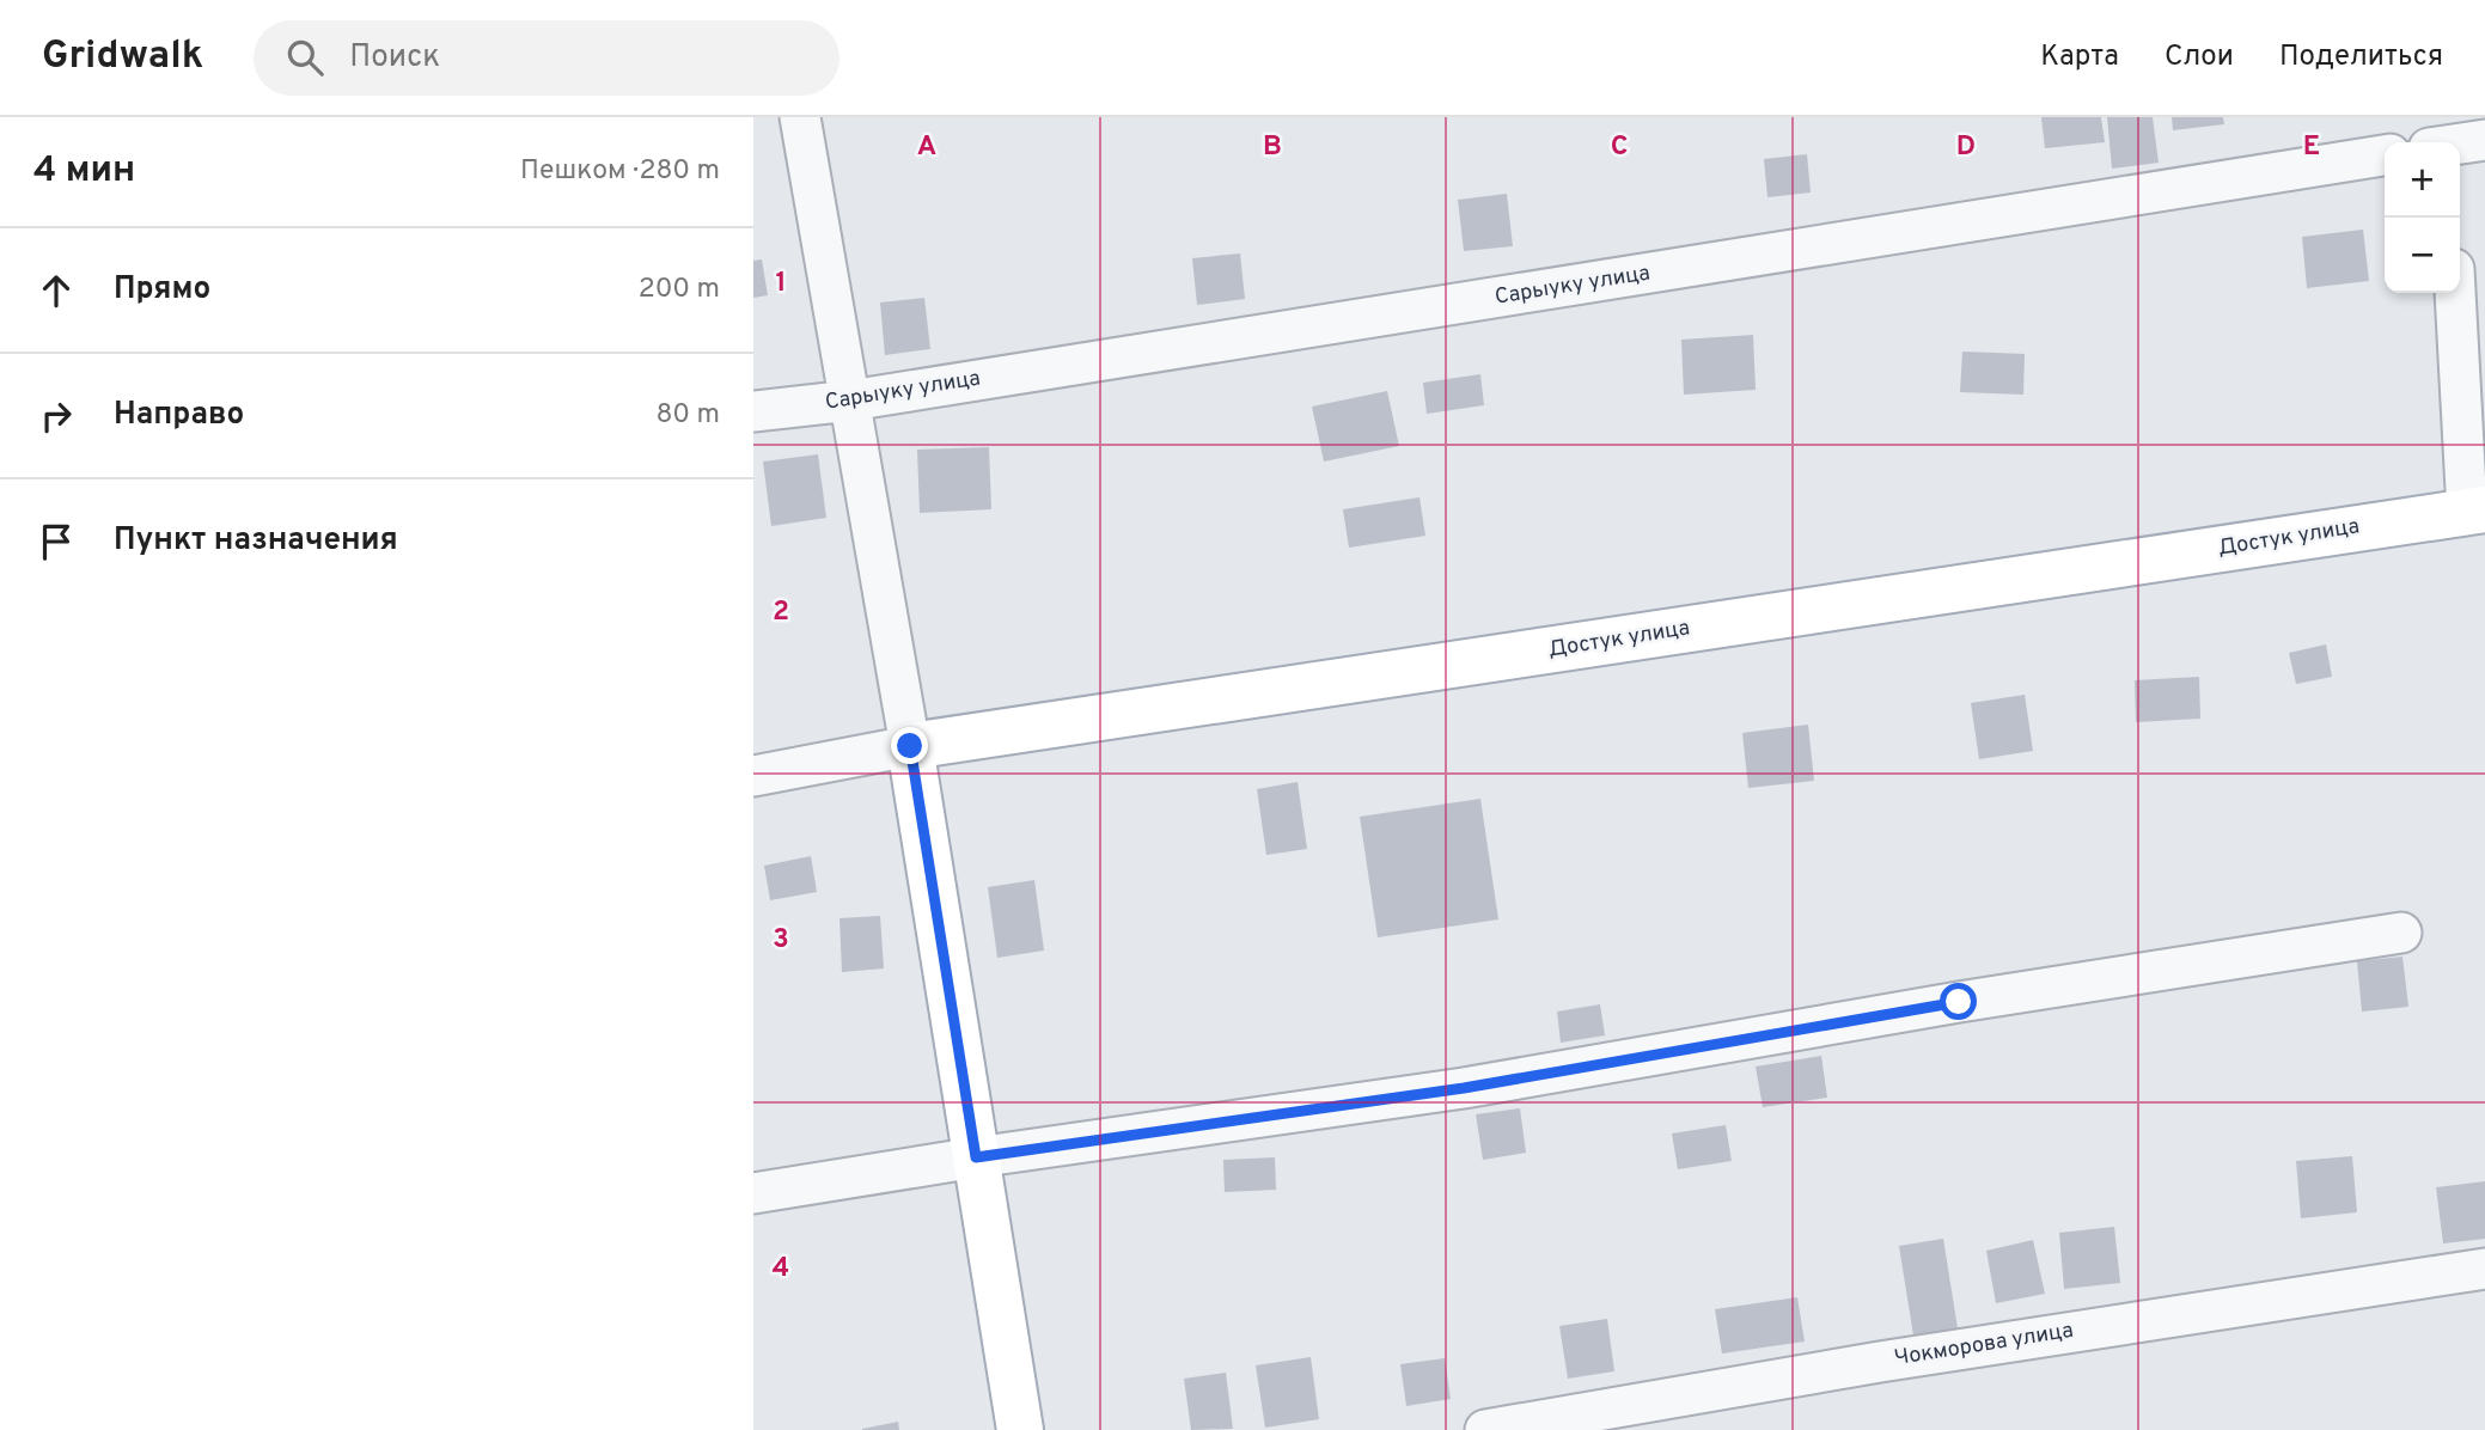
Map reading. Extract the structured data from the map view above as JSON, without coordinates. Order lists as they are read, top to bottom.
{
  "streets": {
    "main road": ["Достук улица"],
    "street": ["Сарыуку улица", "Чокморова улица"]
  },
  "page": {
    "header": "Gridwalk",
    "search": "Поиск",
    "nav": ["Карта", "Слои", "Поделиться"],
    "heading": ["4 мин", "Пешком · 280 m"],
    "map_buttons": ["+", "−"],
    "list": [
      ["Прямо", "200 m"],
      ["Направо", "80 m"],
      "Пункт назначения"
    ]
  },
  "grid": {
    "columns": [
      "A",
      "B",
      "C",
      "D",
      "E"
    ],
    "rows": [
      "1",
      "2",
      "3",
      "4"
    ]
  }
}
